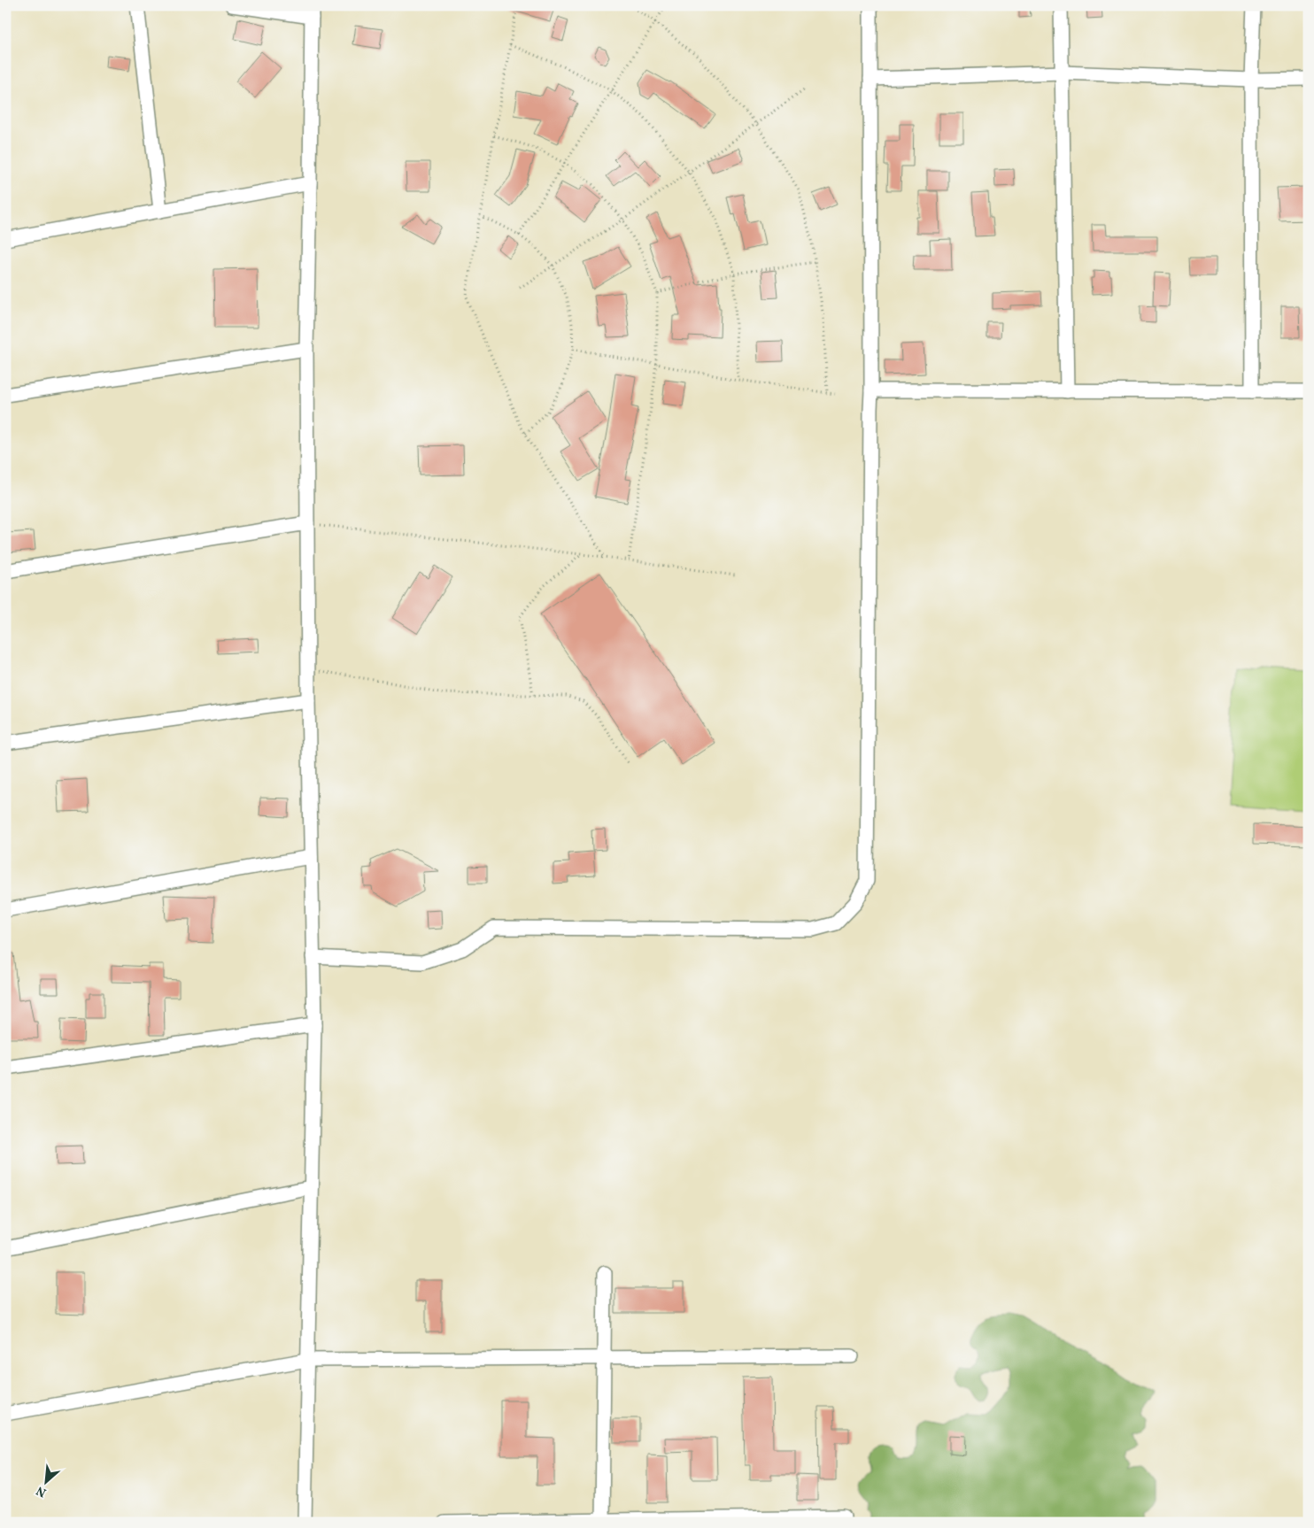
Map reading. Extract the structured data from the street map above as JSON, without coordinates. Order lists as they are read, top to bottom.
{
  "north": "bottom left"
}
